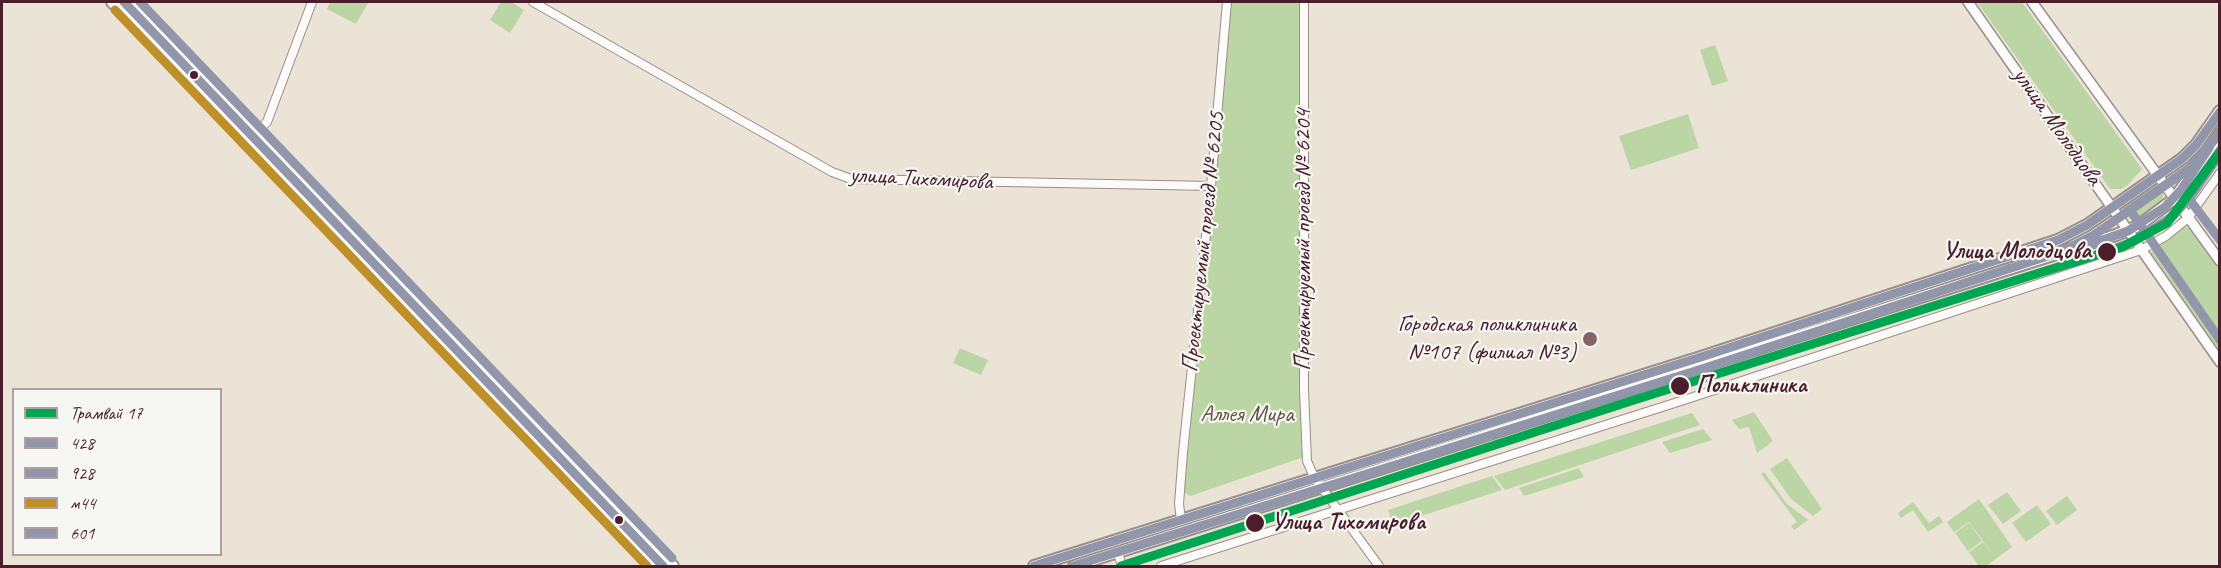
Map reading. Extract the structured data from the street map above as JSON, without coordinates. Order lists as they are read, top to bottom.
{
  "streets": {
    "street": [
      "улица Молодцова",
      "улица Тихомирова",
      "Проектируемый проезд № 6204",
      "Проектируемый проезд № 6205"
    ]
  },
  "crossings": [
    ["улица Тихомирова", "Проектируемый проезд № 6205"]
  ],
  "parks": ["Аллея Мира"],
  "places": [
    "Улица Молодцова",
    "Городская поликлиника №107 (филиал №3)",
    "Поликлиника",
    "Улица Тихомирова"
  ],
  "lines": [
    "transit line 428",
    "transit line 601",
    "transit line м44",
    "transit line 928",
    "tram line 17"
  ],
  "legend": [
    "Трамвай 17",
    "428",
    "928",
    "м44",
    "601"
  ]
}
